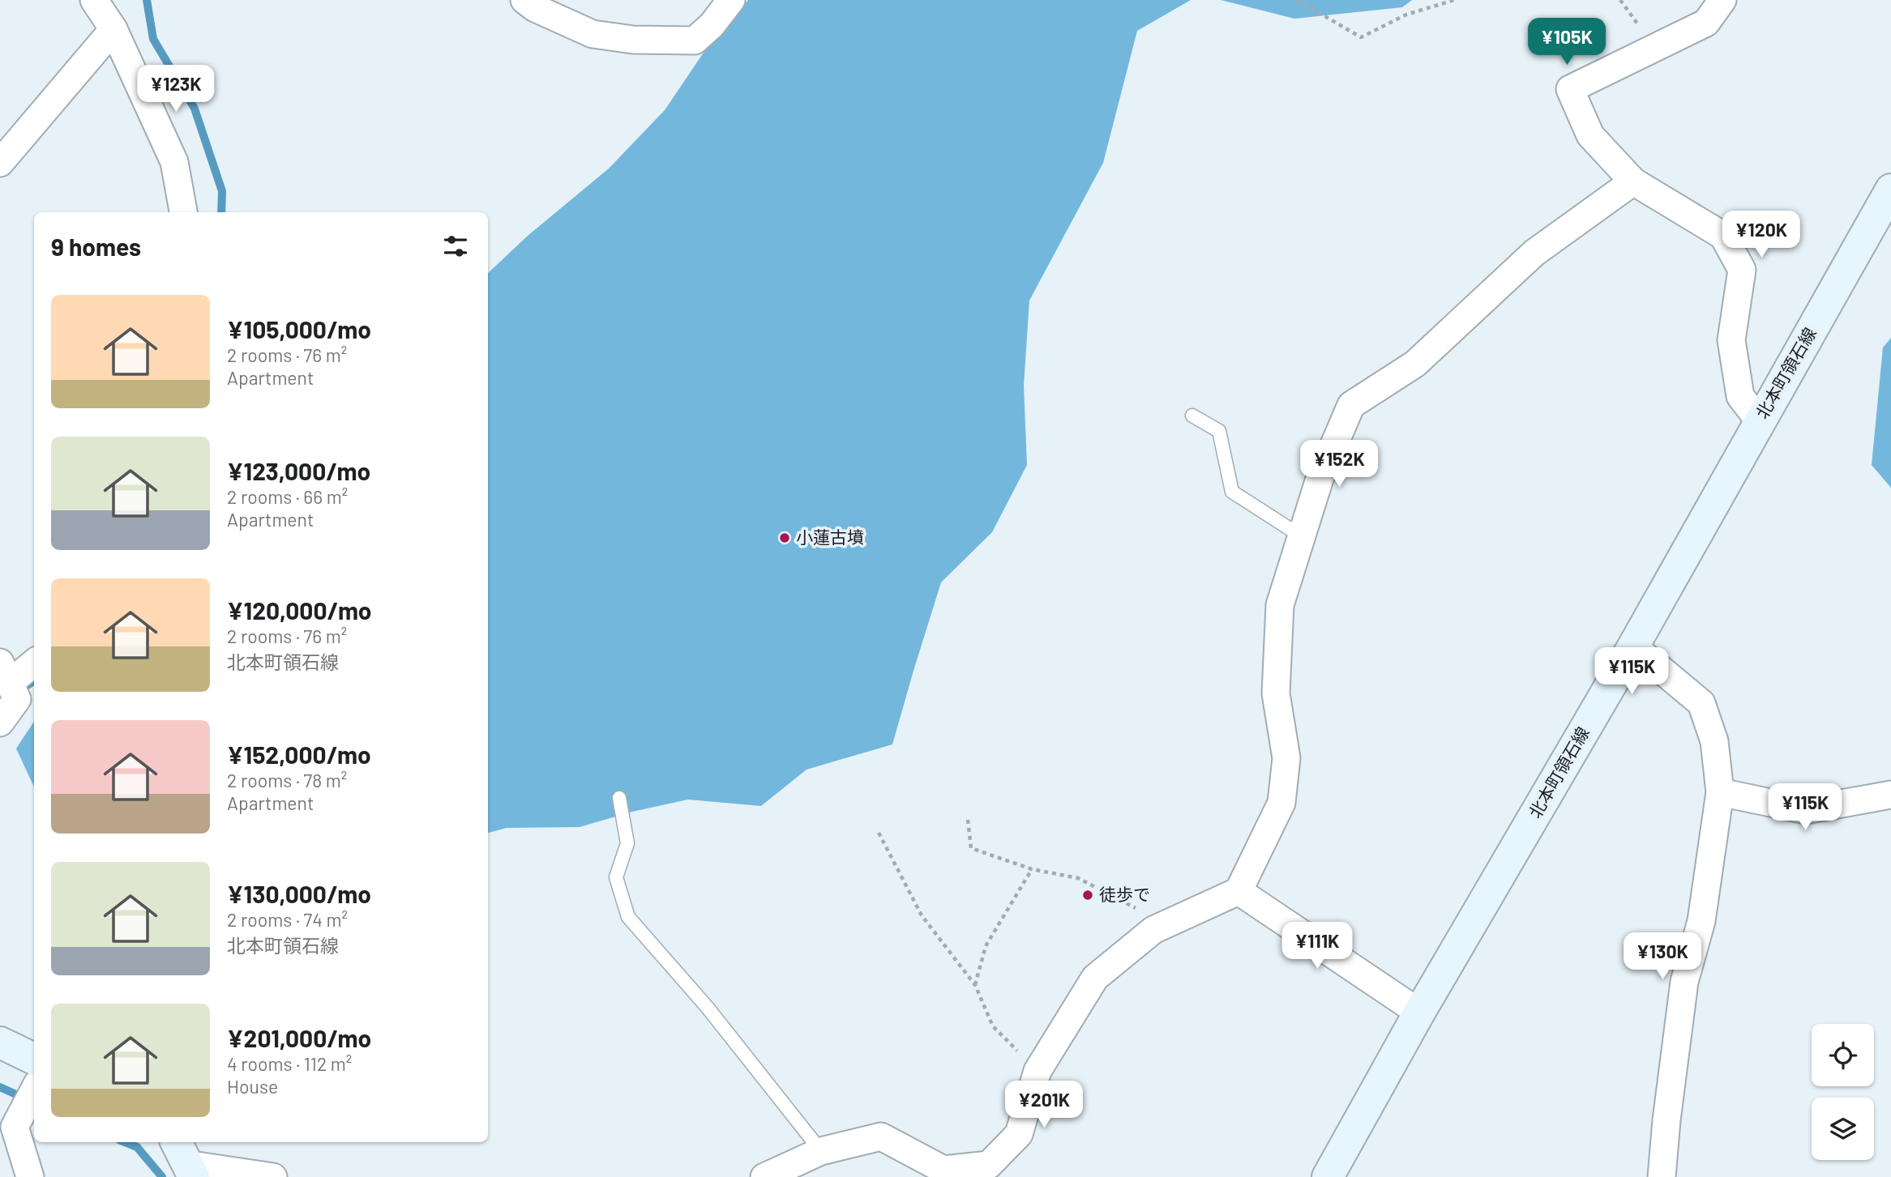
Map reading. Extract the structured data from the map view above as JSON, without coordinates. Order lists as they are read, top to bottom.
{
  "streets": {
    "main road": ["北本町領石線"]
  },
  "places": ["小蓮古墳", "徒歩で"],
  "page": {
    "price": [
      "¥105K",
      "¥123K",
      "¥120K",
      "¥152K",
      "¥115K",
      "¥115K",
      "¥111K",
      "¥130K",
      "¥201K"
    ],
    "heading": "9 homes",
    "list": [
      {
        "name": "¥105,000/mo",
        "note": "2 rooms · 76 m² · Apartment"
      },
      {
        "name": "¥123,000/mo",
        "note": "2 rooms · 66 m² · Apartment"
      },
      {
        "name": "¥120,000/mo",
        "note": "2 rooms · 76 m² · 北本町領石線"
      },
      {
        "name": "¥152,000/mo",
        "note": "2 rooms · 78 m² · Apartment"
      },
      {
        "name": "¥130,000/mo",
        "note": "2 rooms · 74 m² · 北本町領石線"
      },
      {
        "name": "¥201,000/mo",
        "note": "4 rooms · 112 m² · House"
      }
    ]
  }
}
